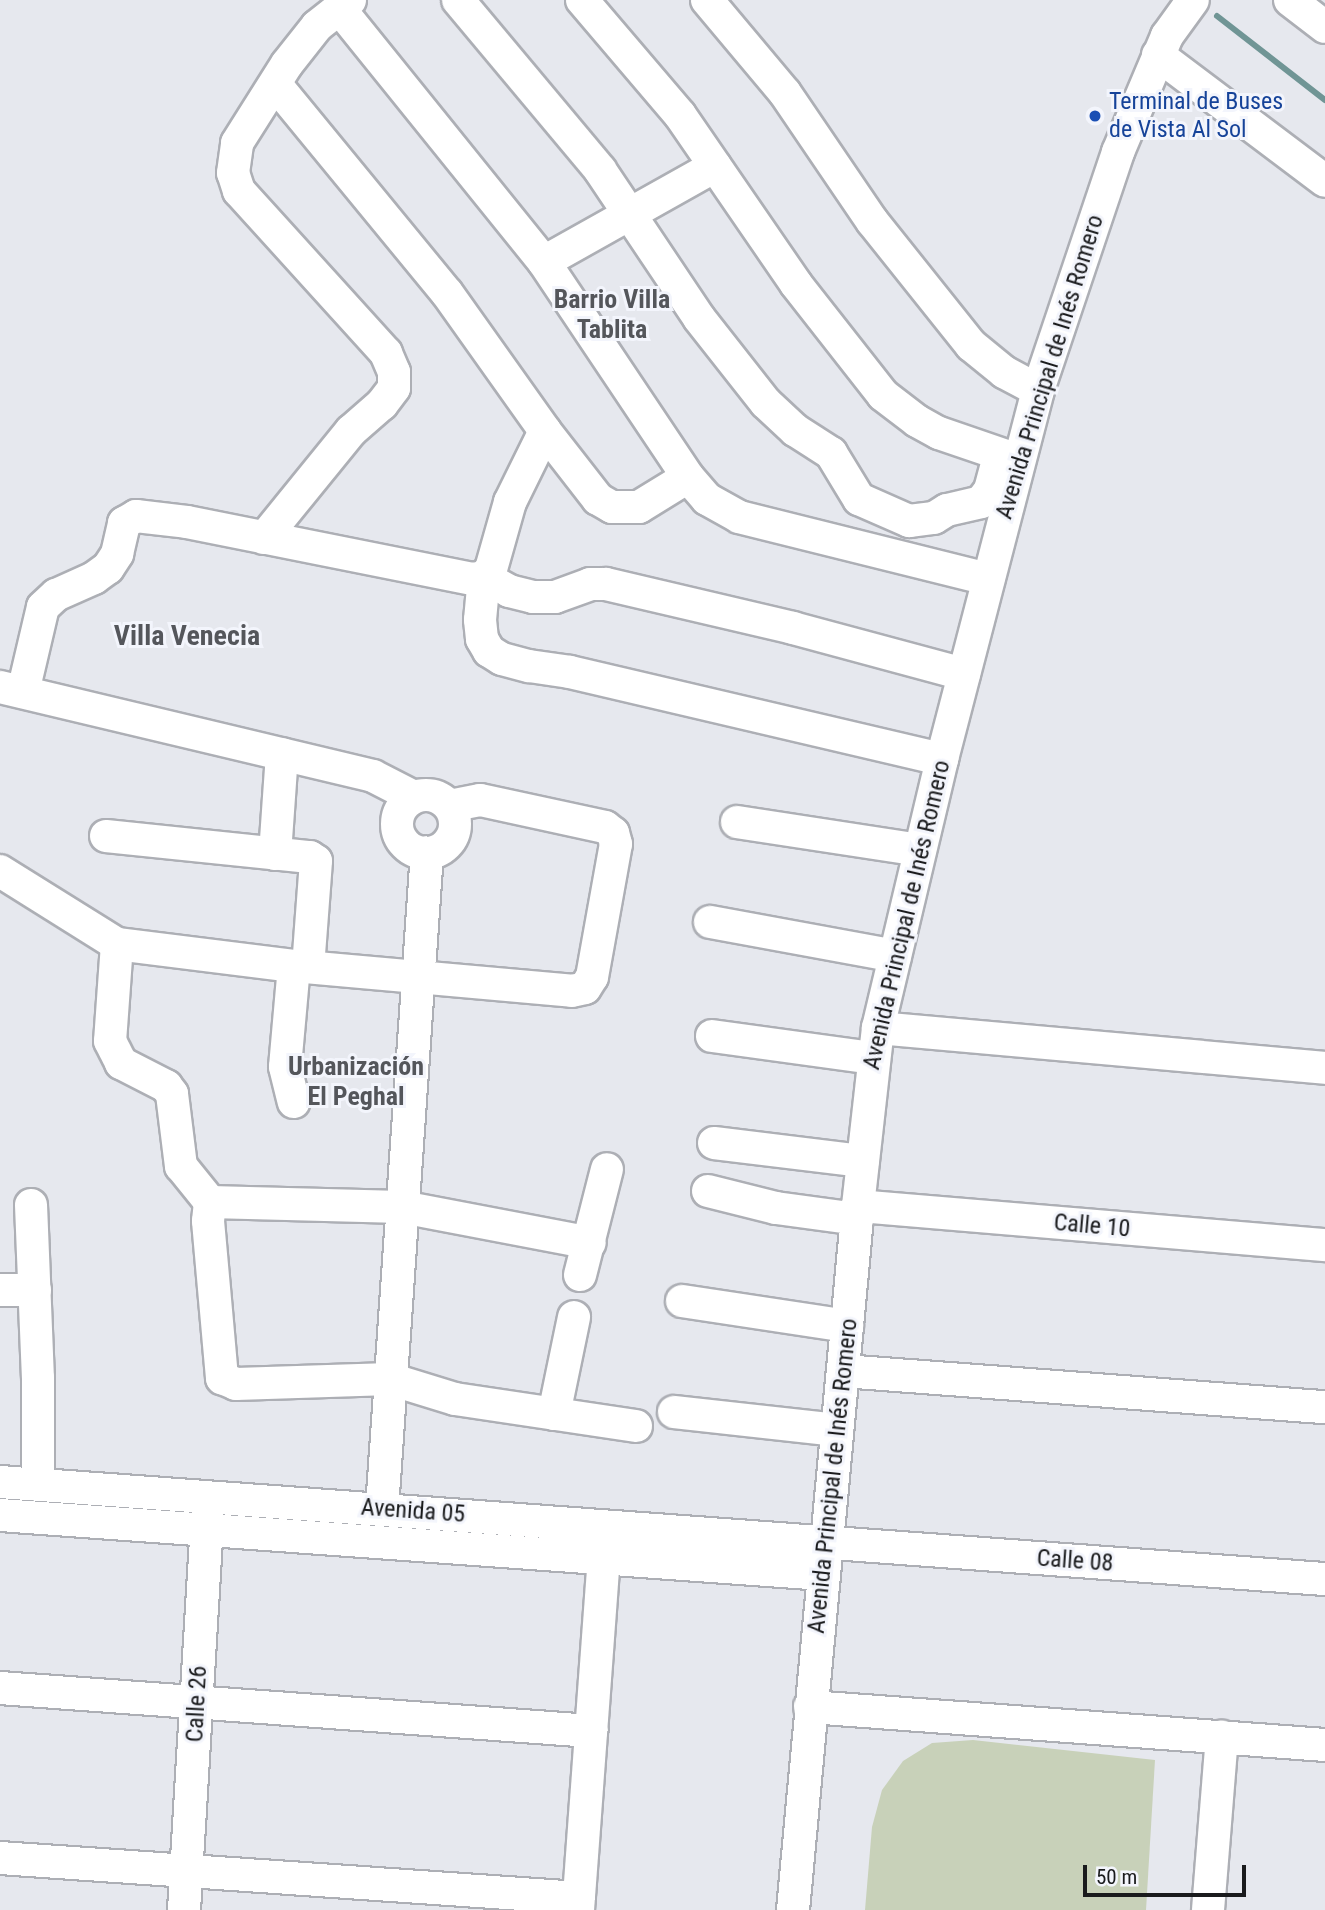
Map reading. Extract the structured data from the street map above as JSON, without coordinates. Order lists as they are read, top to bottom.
{
  "streets": {
    "street": [
      "Avenida Principal de Inés Romero",
      "Calle 10",
      "Avenida 05",
      "Calle 08",
      "Calle 26"
    ]
  },
  "crossings": [
    ["Avenida Principal de Inés Romero", "Calle 10"],
    ["Avenida Principal de Inés Romero", "Avenida 05"],
    ["Avenida Principal de Inés Romero", "Calle 08"],
    ["Avenida 05", "Calle 08"],
    ["Avenida 05", "Calle 26"]
  ],
  "districts": ["Barrio Villa Tablita", "Villa Venecia", "Urbanización El Peghal"],
  "places": ["Terminal de Buses de Vista Al Sol"],
  "scale_bar": "50 m"
}
